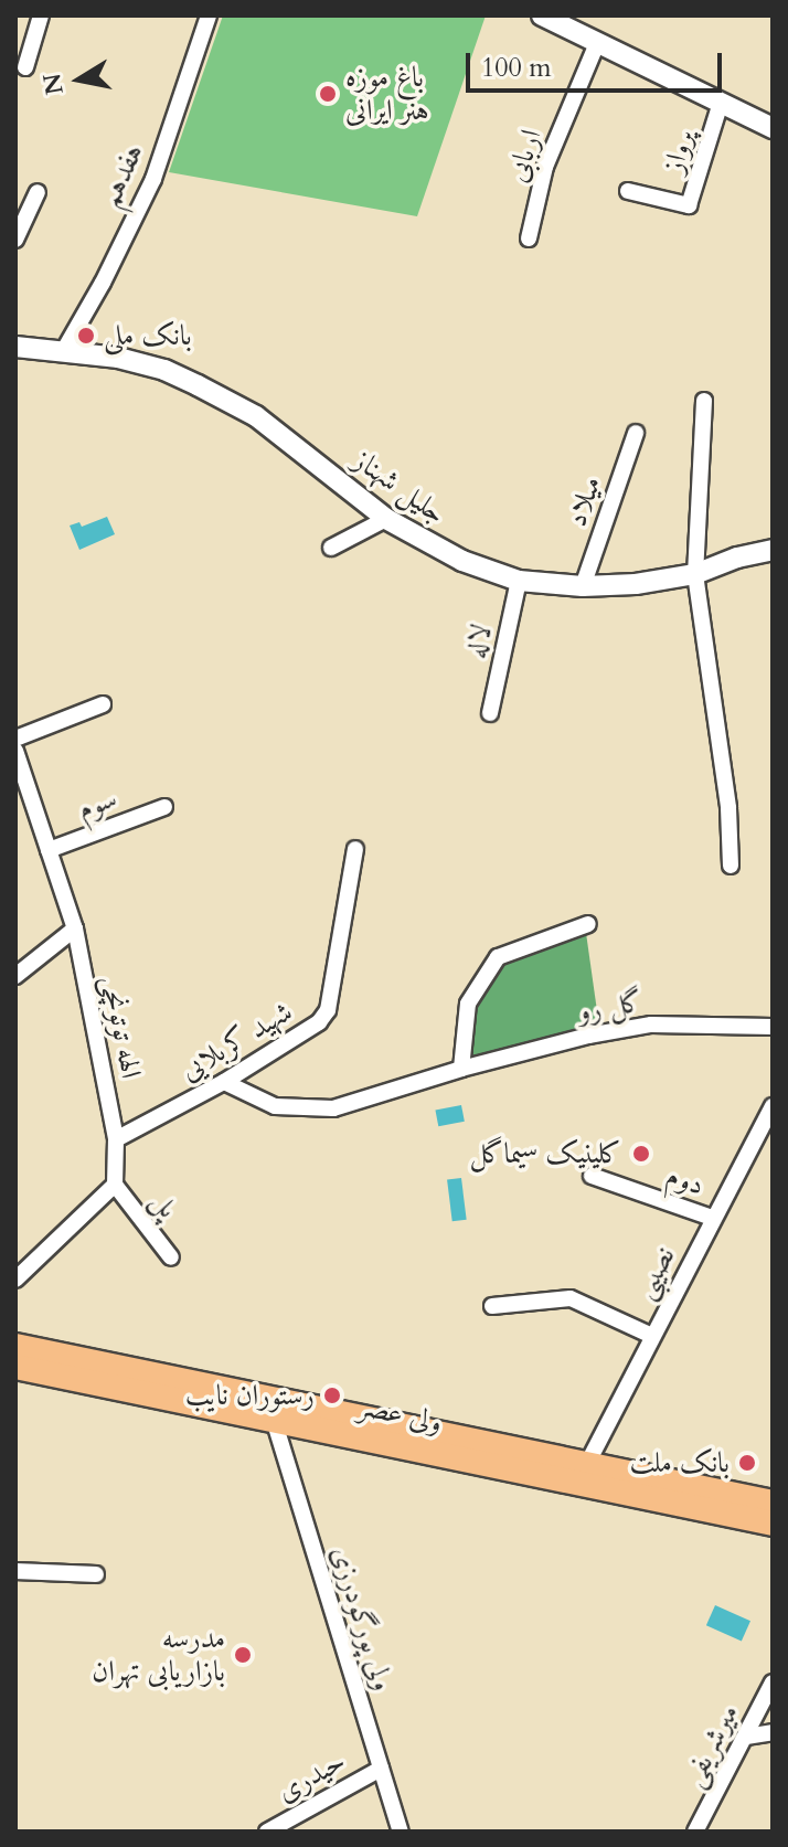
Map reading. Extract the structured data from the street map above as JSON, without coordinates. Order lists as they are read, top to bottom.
{
  "streets": {
    "main road": ["ولی عصر"],
    "street": [
      "پرواز",
      "اربابی",
      "هفدهم",
      "جلیل شهناز",
      "میلاد",
      "لاله",
      "سوم",
      "گل رو",
      "الهه توتونچی",
      "شهید کربلایی",
      "دوم",
      "پل",
      "نصیبی",
      "ولی پورگودرزی",
      "میرشریفی",
      "حیدری"
    ]
  },
  "crossings": [
    ["هفدهم", "جلیل شهناز"],
    ["جلیل شهناز", "میلاد"],
    ["جلیل شهناز", "لاله"],
    ["سوم", "الهه توتونچی"],
    ["گل رو", "شهید کربلایی"],
    ["الهه توتونچی", "شهید کربلایی"],
    ["الهه توتونچی", "پل"],
    ["دوم", "نصیبی"],
    ["نصیبی", "ولی عصر"],
    ["ولی عصر", "ولی پورگودرزی"],
    ["ولی پورگودرزی", "حیدری"]
  ],
  "places": [
    "باغ موزه هنر ایرانی",
    "بانک ملی",
    "کلینیک سیماگل",
    "رستوران نایب",
    "بانک ملت",
    "مدرسه بازاریابی تهران"
  ],
  "scale_bar": "100 m",
  "north": "left"
}
